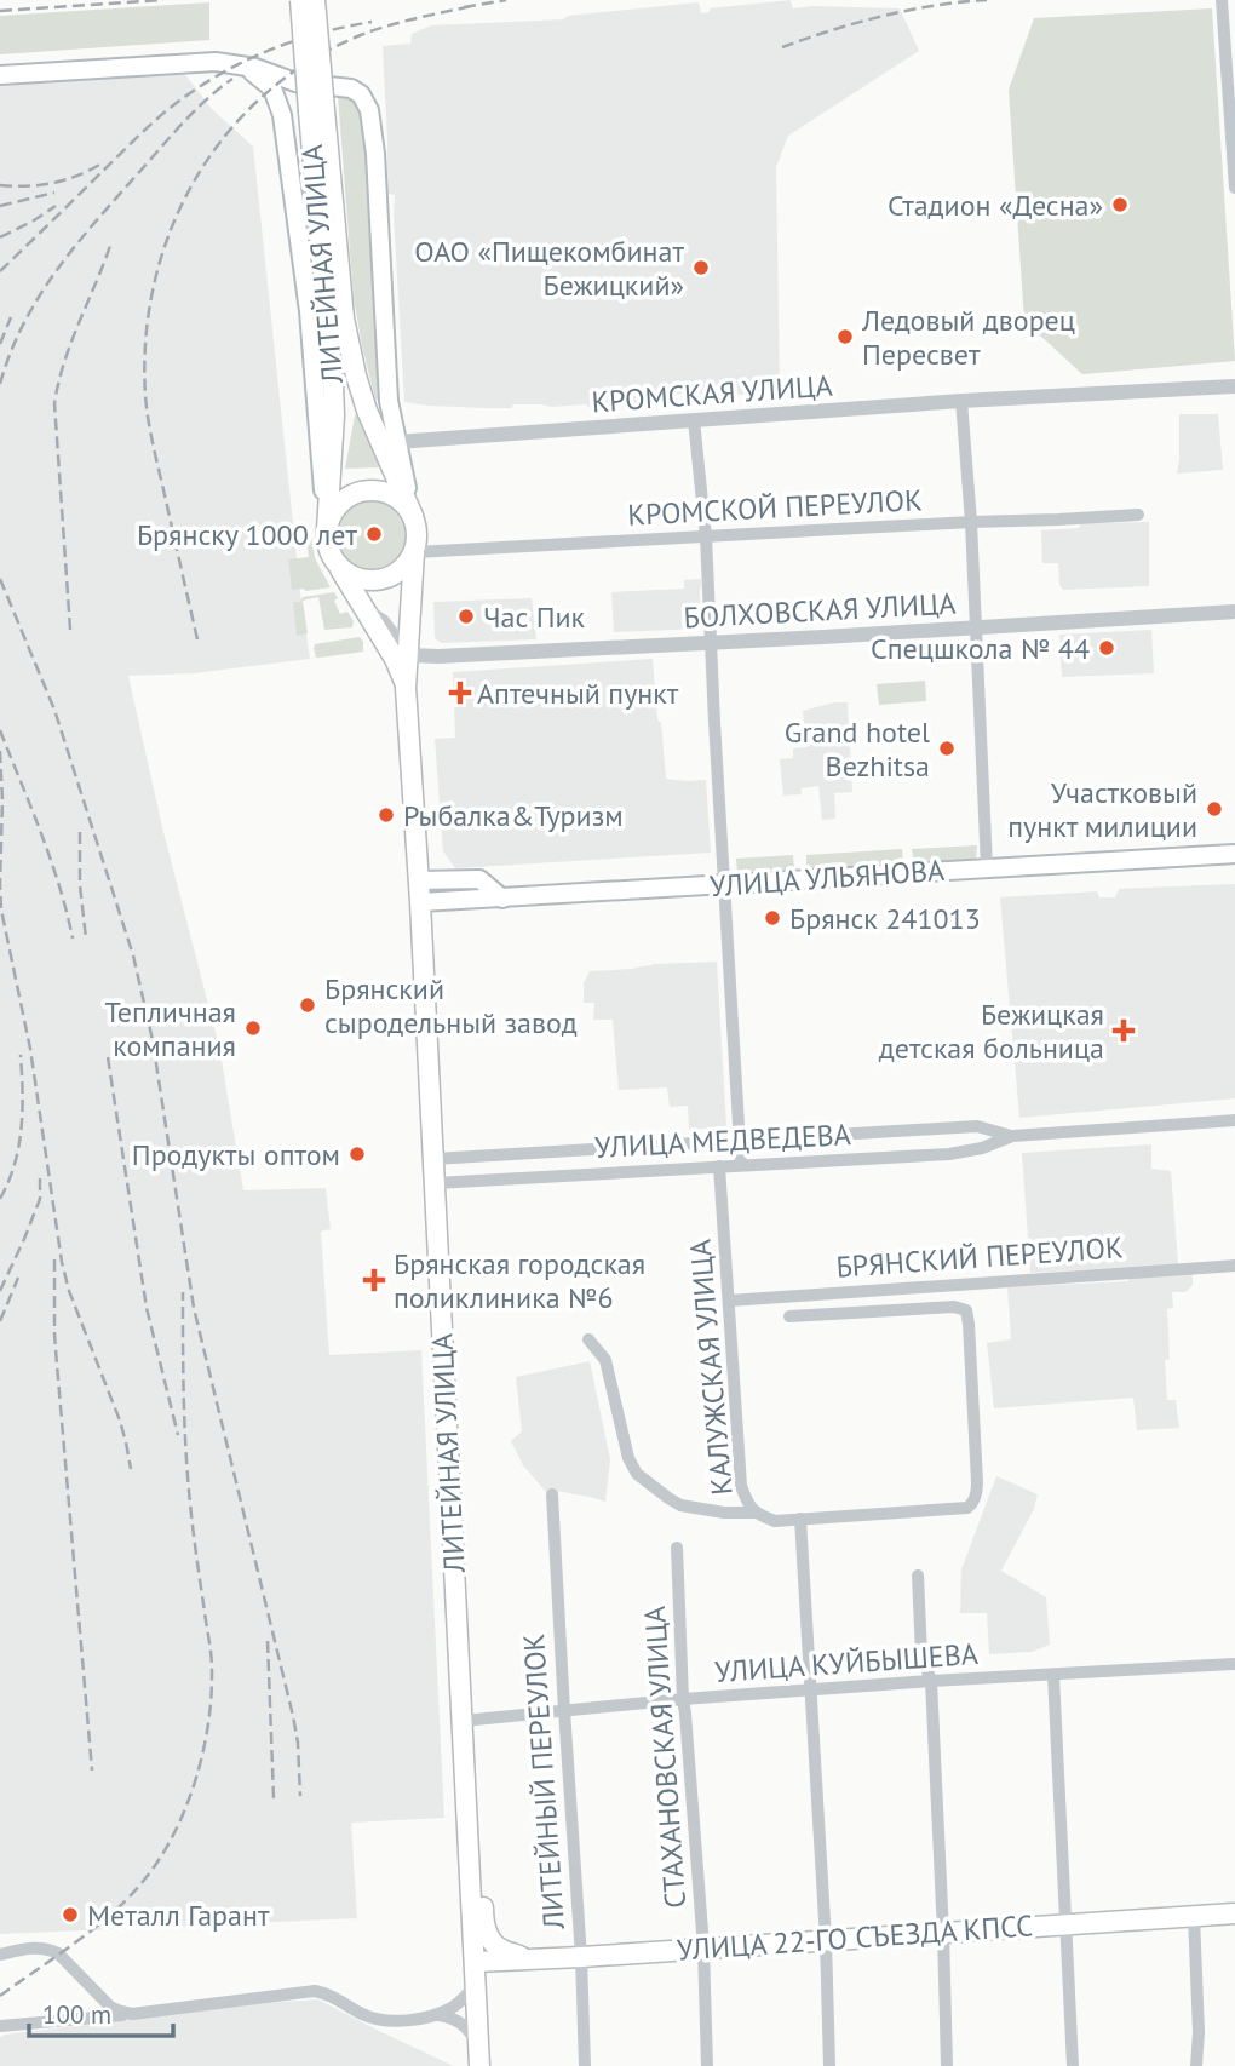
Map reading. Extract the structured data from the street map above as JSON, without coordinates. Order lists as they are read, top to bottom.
{
  "streets": {
    "main road": ["ЛИТЕЙНАЯ УЛИЦА", "УЛИЦА УЛЬЯНОВА", "УЛИЦА 22-ГО СЪЕЗДА КПСС"],
    "street": [
      "КРОМСКАЯ УЛИЦА",
      "КРОМСКОЙ ПЕРЕУЛОК",
      "БОЛХОВСКАЯ УЛИЦА",
      "УЛИЦА МЕДВЕДЕВА",
      "БРЯНСКИЙ ПЕРЕУЛОК",
      "КАЛУЖСКАЯ УЛИЦА",
      "УЛИЦА КУЙБЫШЕВА",
      "СТАХАНОВСКАЯ УЛИЦА",
      "ЛИТЕЙНЫЙ ПЕРЕУЛОК"
    ]
  },
  "crossings": [
    ["ЛИТЕЙНАЯ УЛИЦА", "КРОМСКОЙ ПЕРЕУЛОК"],
    ["ЛИТЕЙНАЯ УЛИЦА", "БОЛХОВСКАЯ УЛИЦА"],
    ["ЛИТЕЙНАЯ УЛИЦА", "УЛИЦА УЛЬЯНОВА"],
    ["ЛИТЕЙНАЯ УЛИЦА", "УЛИЦА МЕДВЕДЕВА"],
    ["ЛИТЕЙНАЯ УЛИЦА", "УЛИЦА КУЙБЫШЕВА"],
    ["ЛИТЕЙНАЯ УЛИЦА", "УЛИЦА 22-ГО СЪЕЗДА КПСС"],
    ["УЛИЦА МЕДВЕДЕВА", "КАЛУЖСКАЯ УЛИЦА"],
    ["БРЯНСКИЙ ПЕРЕУЛОК", "КАЛУЖСКАЯ УЛИЦА"],
    ["УЛИЦА КУЙБЫШЕВА", "СТАХАНОВСКАЯ УЛИЦА"],
    ["УЛИЦА КУЙБЫШЕВА", "ЛИТЕЙНЫЙ ПЕРЕУЛОК"],
    ["СТАХАНОВСКАЯ УЛИЦА", "УЛИЦА 22-ГО СЪЕЗДА КПСС"],
    ["ЛИТЕЙНЫЙ ПЕРЕУЛОК", "УЛИЦА 22-ГО СЪЕЗДА КПСС"]
  ],
  "places": {
    "other": [
      "Стадион «Десна»",
      "ОАО «Пищекомбинат Бежицкий»",
      "Ледовый дворец Пересвет",
      "Брянску 1000 лет",
      "Час Пик",
      "Спецшкола № 44",
      "Grand hotel Bezhitsa",
      "Участковый пункт милиции",
      "Рыбалка&Туризм",
      "Брянск 241013",
      "Брянский сыродельный завод",
      "Тепличная компания",
      "Продукты оптом",
      "Металл Гарант"
    ],
    "health": ["Аптечный пункт", "Бежицкая детская больница", "Брянская городская поликлиника №6"]
  },
  "scale_bar": "100 m"
}
